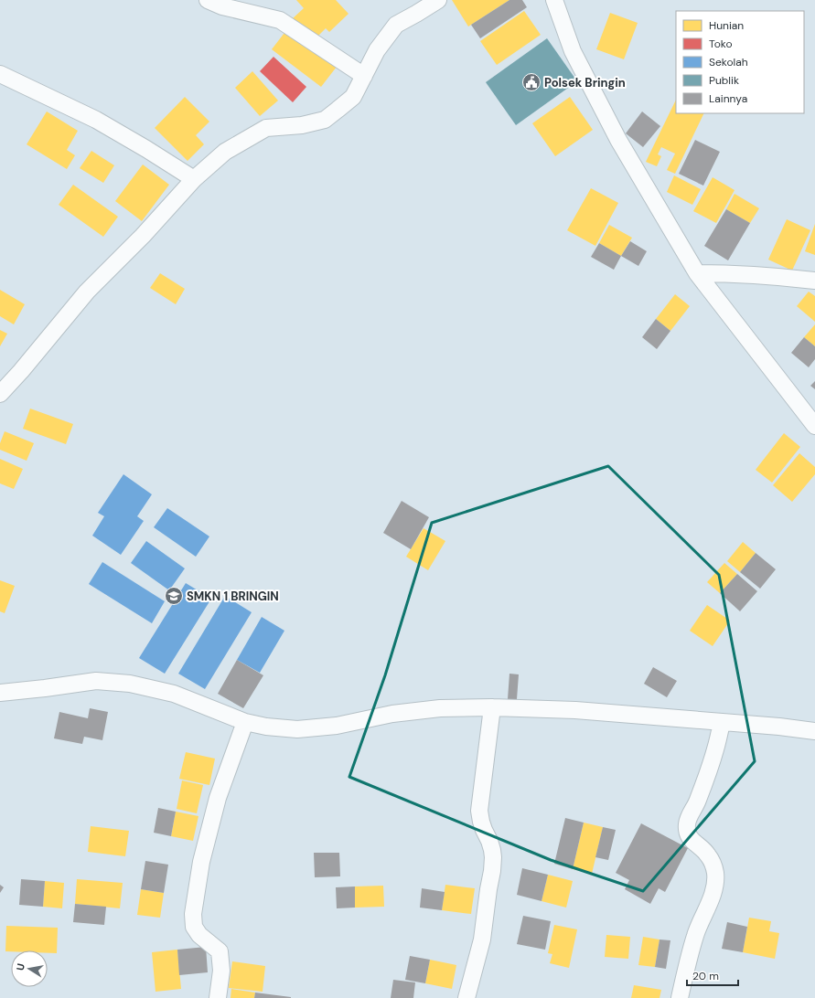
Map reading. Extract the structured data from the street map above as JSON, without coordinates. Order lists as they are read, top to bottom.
{
  "places": {
    "public building": ["Polsek Bringin"],
    "school or university": ["SMKN 1 BRINGIN"]
  },
  "legend": [
    "Hunian",
    "Toko",
    "Sekolah",
    "Publik",
    "Lainnya"
  ],
  "scale_bar": "20 m",
  "north": "left"
}
